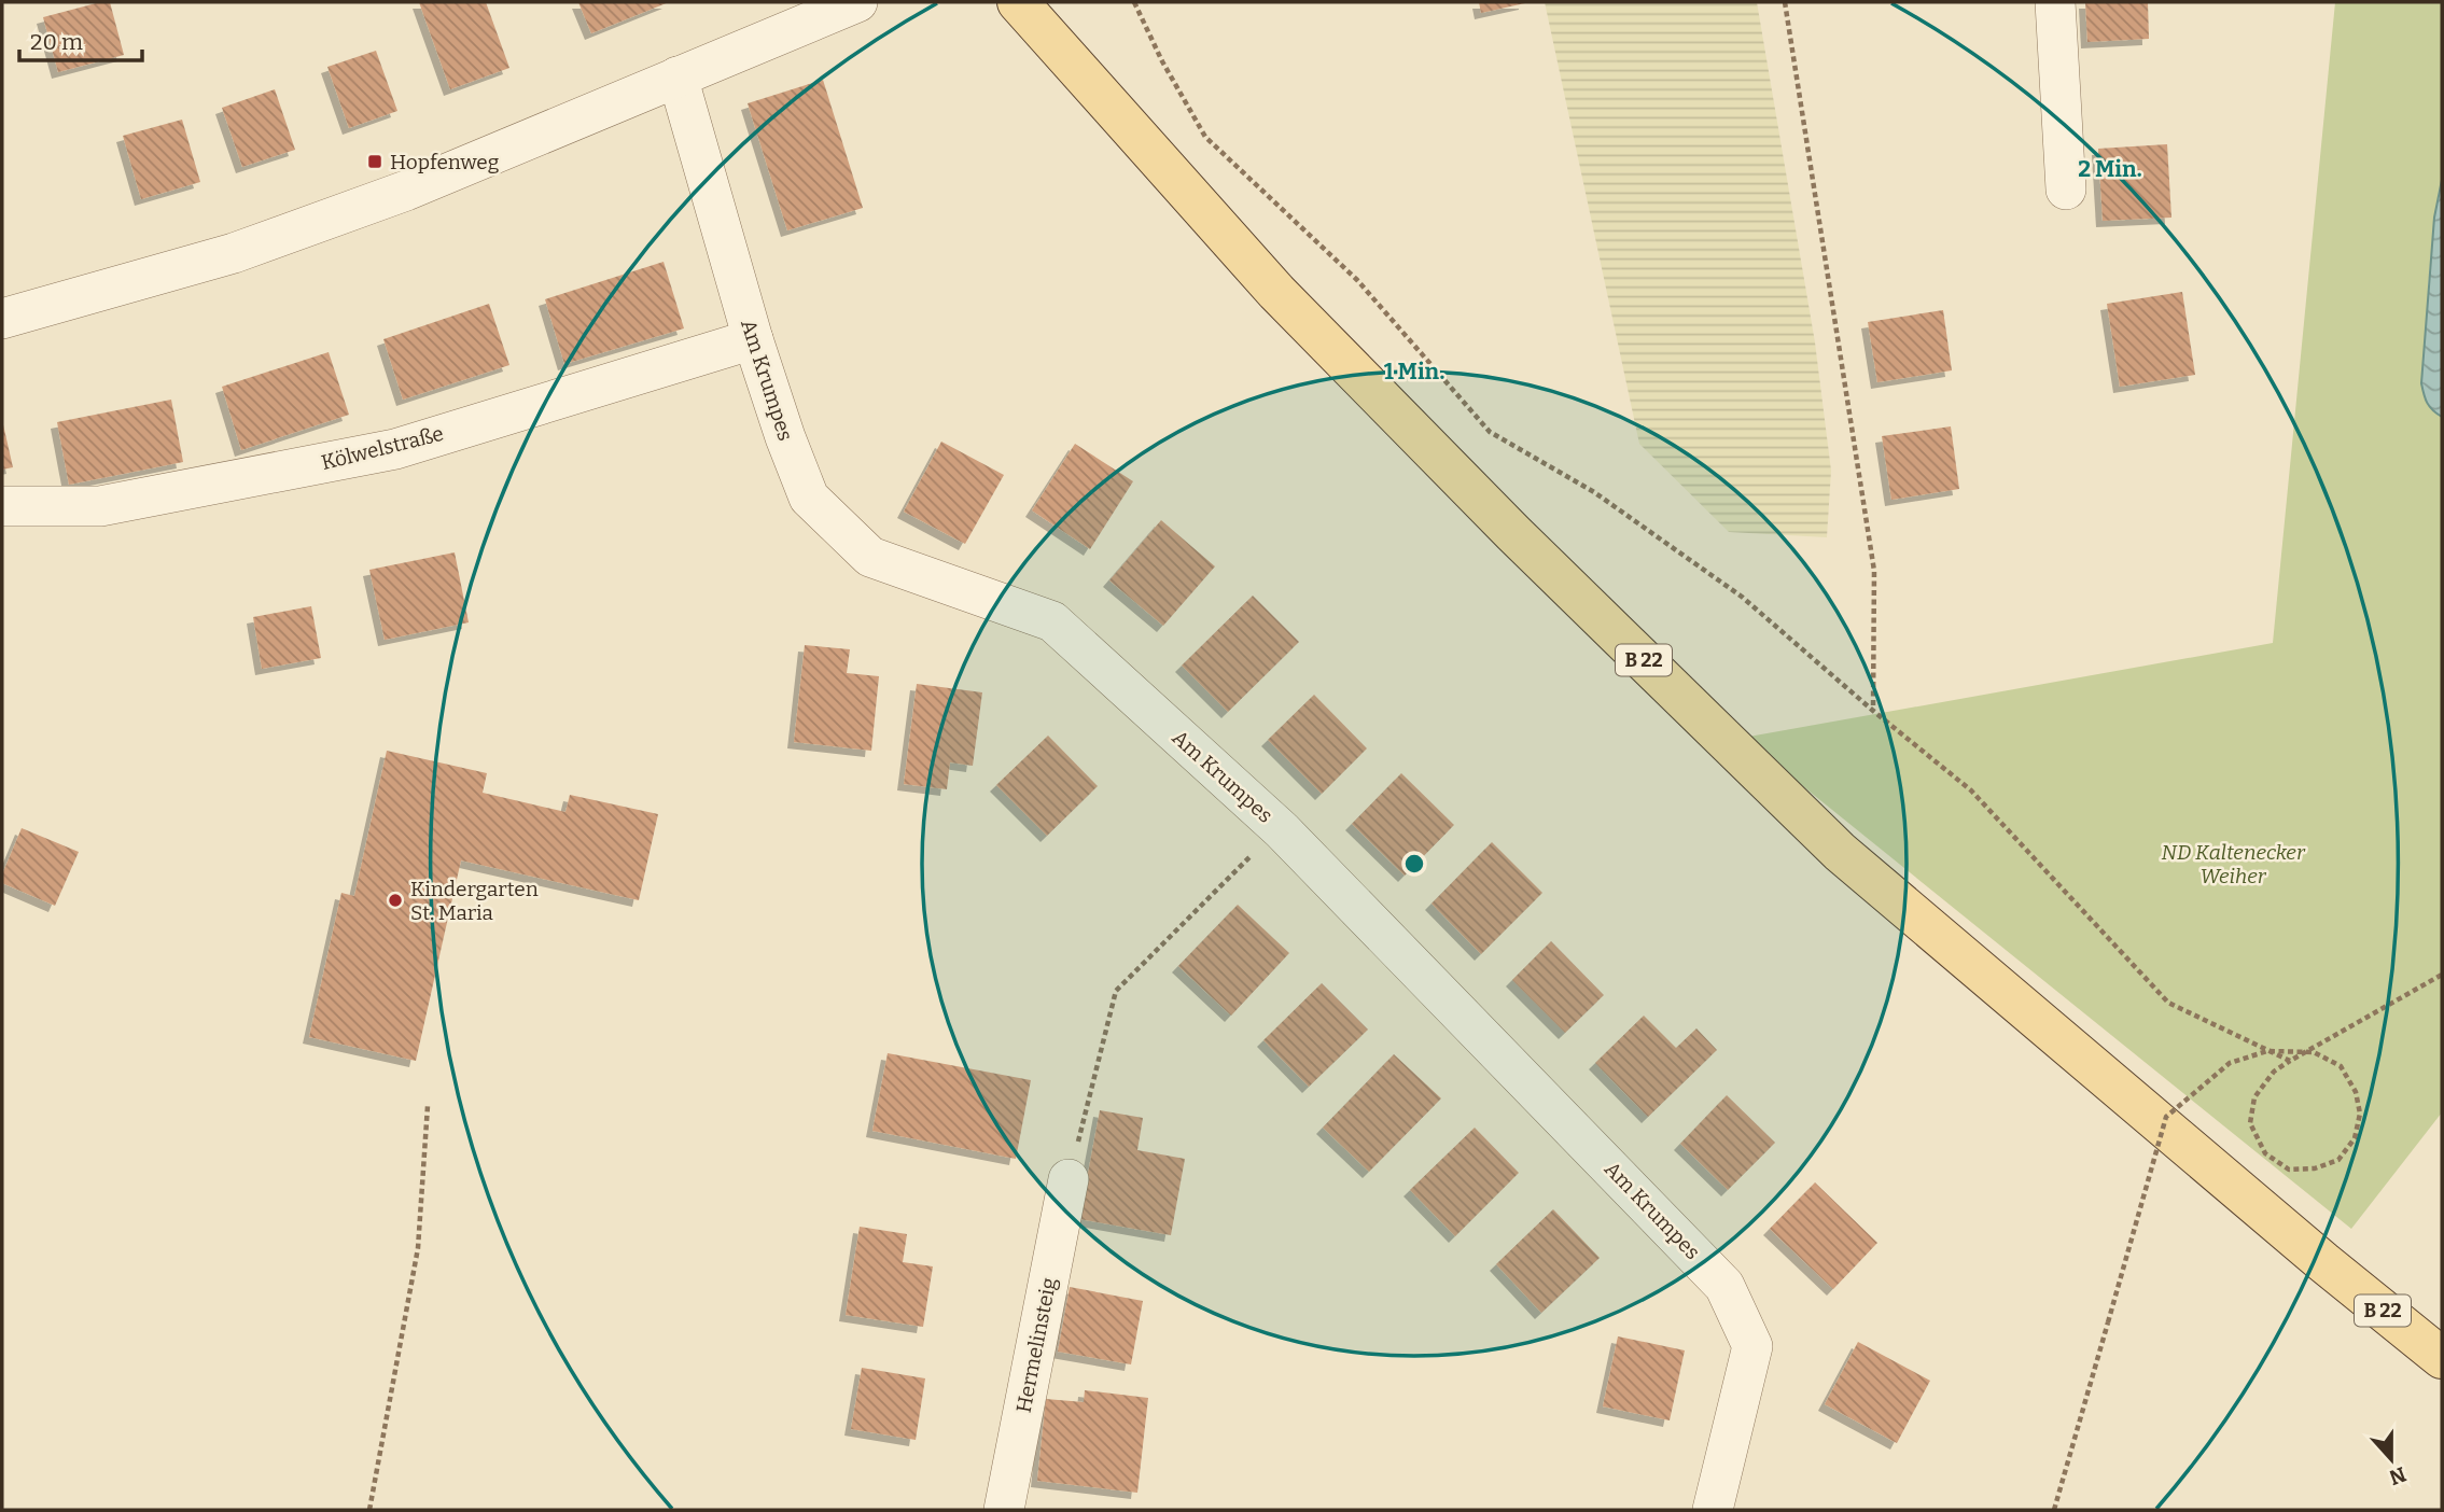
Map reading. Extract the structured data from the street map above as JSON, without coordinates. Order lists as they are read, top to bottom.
{
  "streets": {
    "main road": ["B 22"],
    "street": ["Am Krumpes", "Kölwelstraße", "Hermelinsteig"]
  },
  "crossings": [
    ["Am Krumpes", "Kölwelstraße"]
  ],
  "parks": ["ND Kaltenecker Weiher"],
  "places": {
    "transit": ["Hopfenweg"],
    "other": ["Kindergarten St. Maria"]
  },
  "scale_bar": "20 m",
  "north": "bottom",
  "rings": ["2 Min.", "1 Min."]
}
